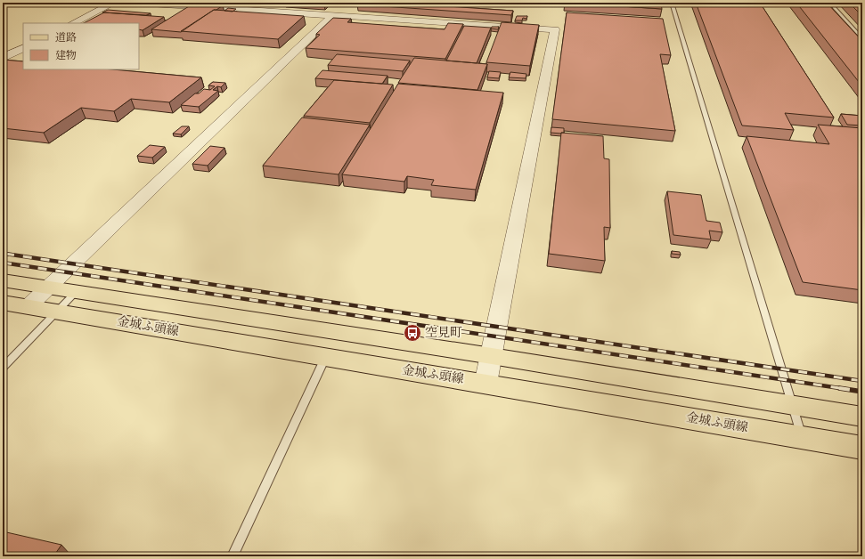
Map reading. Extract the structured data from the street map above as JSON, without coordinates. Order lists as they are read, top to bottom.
{
  "streets": {
    "main road": ["金城ふ頭線"]
  },
  "places": {
    "bus stop": ["空見町"]
  },
  "legend": ["道路", "建物"]
}
